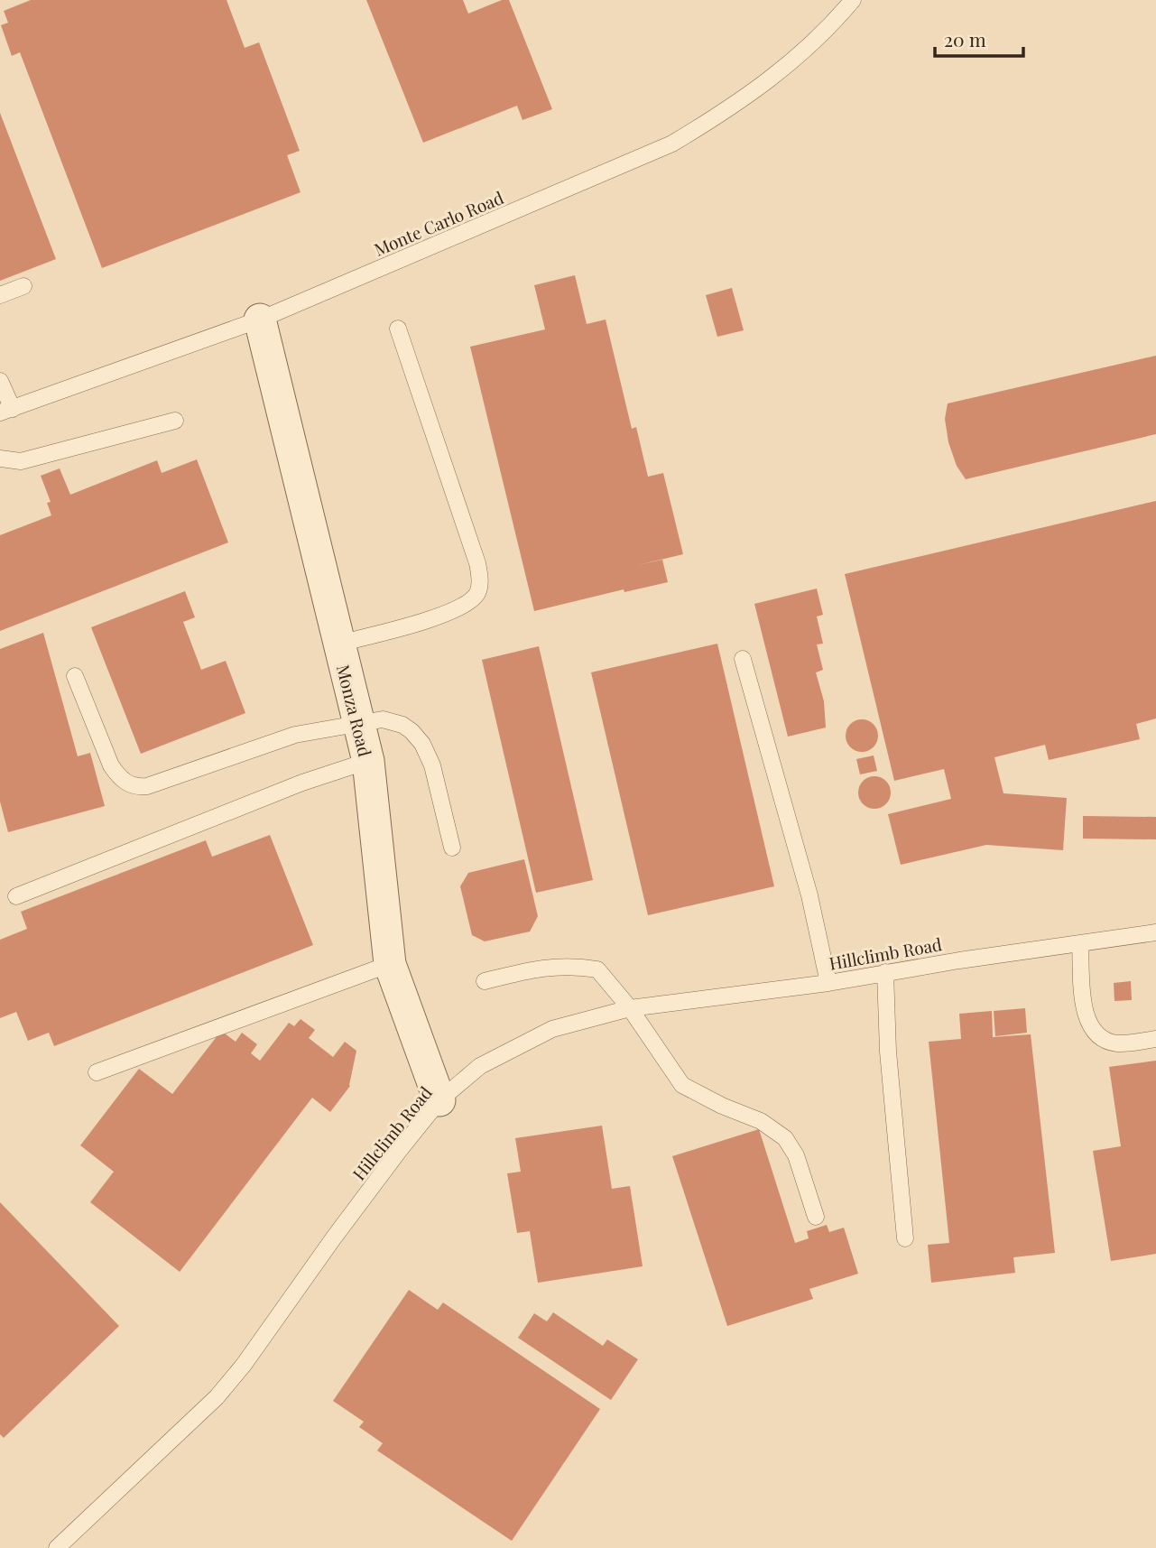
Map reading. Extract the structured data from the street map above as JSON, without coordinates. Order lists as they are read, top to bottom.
{
  "streets": {
    "street": ["Monza Road"],
    "lane": ["Monte Carlo Road", "Hillclimb Road"]
  },
  "crossings": [
    ["Monte Carlo Road", "Monza Road"],
    ["Monza Road", "Hillclimb Road"]
  ],
  "scale_bar": "20 m"
}
